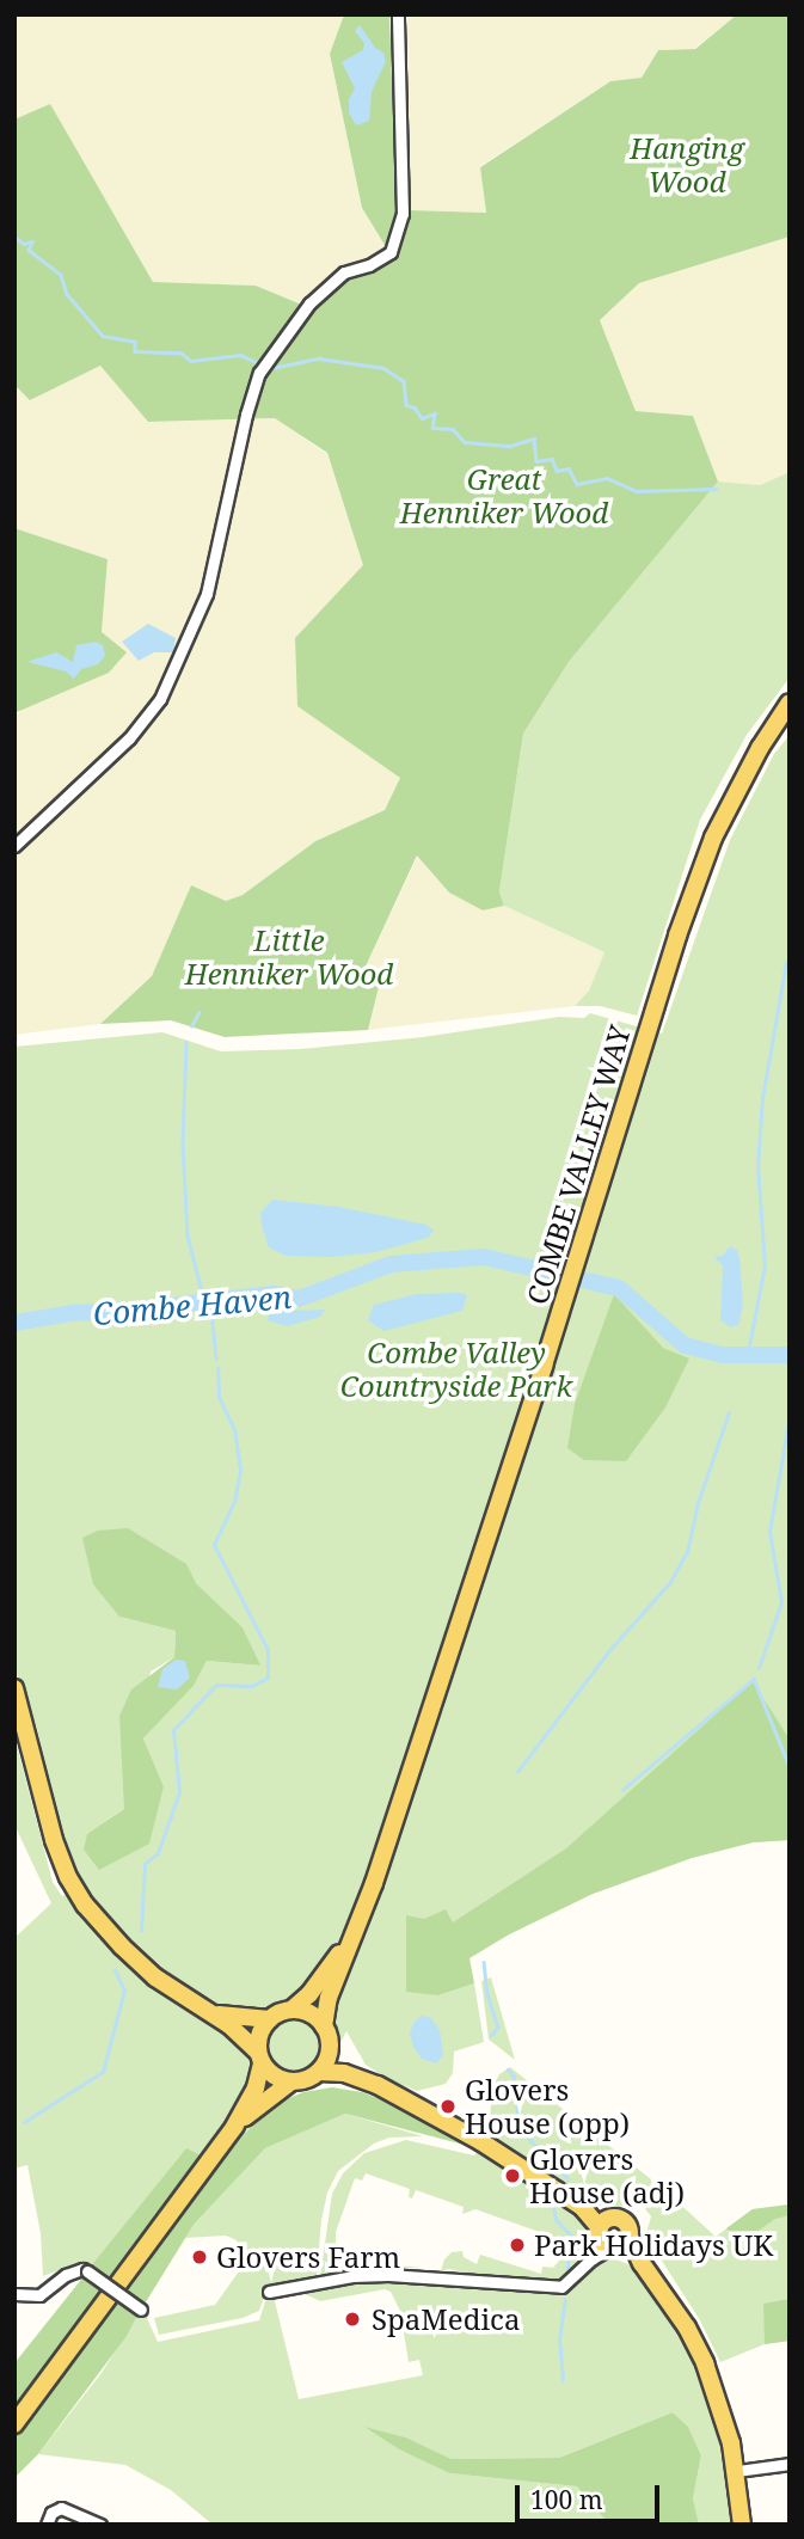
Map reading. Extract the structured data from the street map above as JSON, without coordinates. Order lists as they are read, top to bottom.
{
  "streets": {
    "main road": ["COMBE VALLEY WAY"]
  },
  "water": ["Combe Haven"],
  "parks": [
    "Hanging Wood",
    "Great Henniker Wood",
    "Little Henniker Wood",
    "Combe Valley Countryside Park"
  ],
  "places": [
    "Glovers House (opp)",
    "Glovers House (adj)",
    "Park Holidays UK",
    "Glovers Farm",
    "SpaMedica"
  ],
  "scale_bar": "100 m"
}
